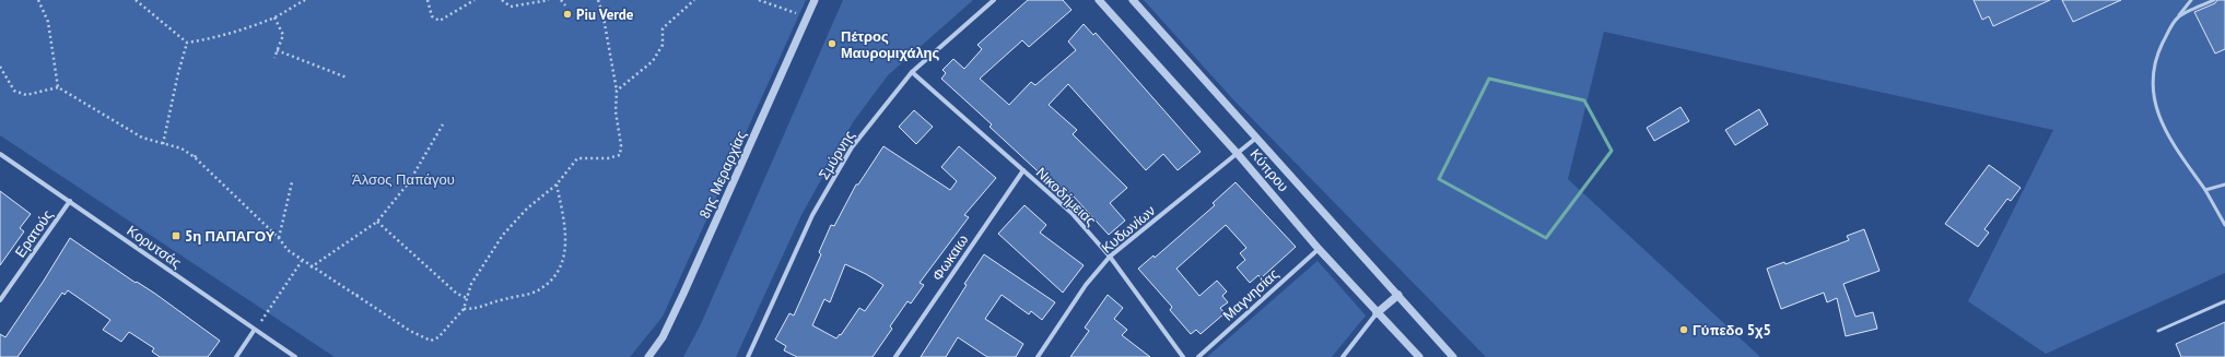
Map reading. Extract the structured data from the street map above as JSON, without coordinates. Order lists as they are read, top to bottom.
{
  "streets": {
    "street": [
      "Σμύρνης",
      "Κύπρου",
      "8ης Μεραρχίας",
      "Νικοδήμειας",
      "Κυδωνίων",
      "Ερατούς",
      "Κορυτσάς",
      "Φωκαιω",
      "Μαγνησίας"
    ]
  },
  "crossings": [
    ["Σμύρνης", "Νικοδήμειας"],
    ["Κύπρου", "Κυδωνίων"],
    ["Κύπρου", "Μαγνησίας"],
    ["Νικοδήμειας", "Κυδωνίων"],
    ["Νικοδήμειας", "Φωκαιω"],
    ["Ερατούς", "Κορυτσάς"]
  ],
  "parks": ["Άλσος Παπάγου"],
  "places": {
    "other": ["Piu Verde", "Πέτρος Μαυρομιχάλης", "Γύπεδο 5χ5"],
    "transit": ["5η ΠΑΠΑΓΟΥ"]
  }
}
